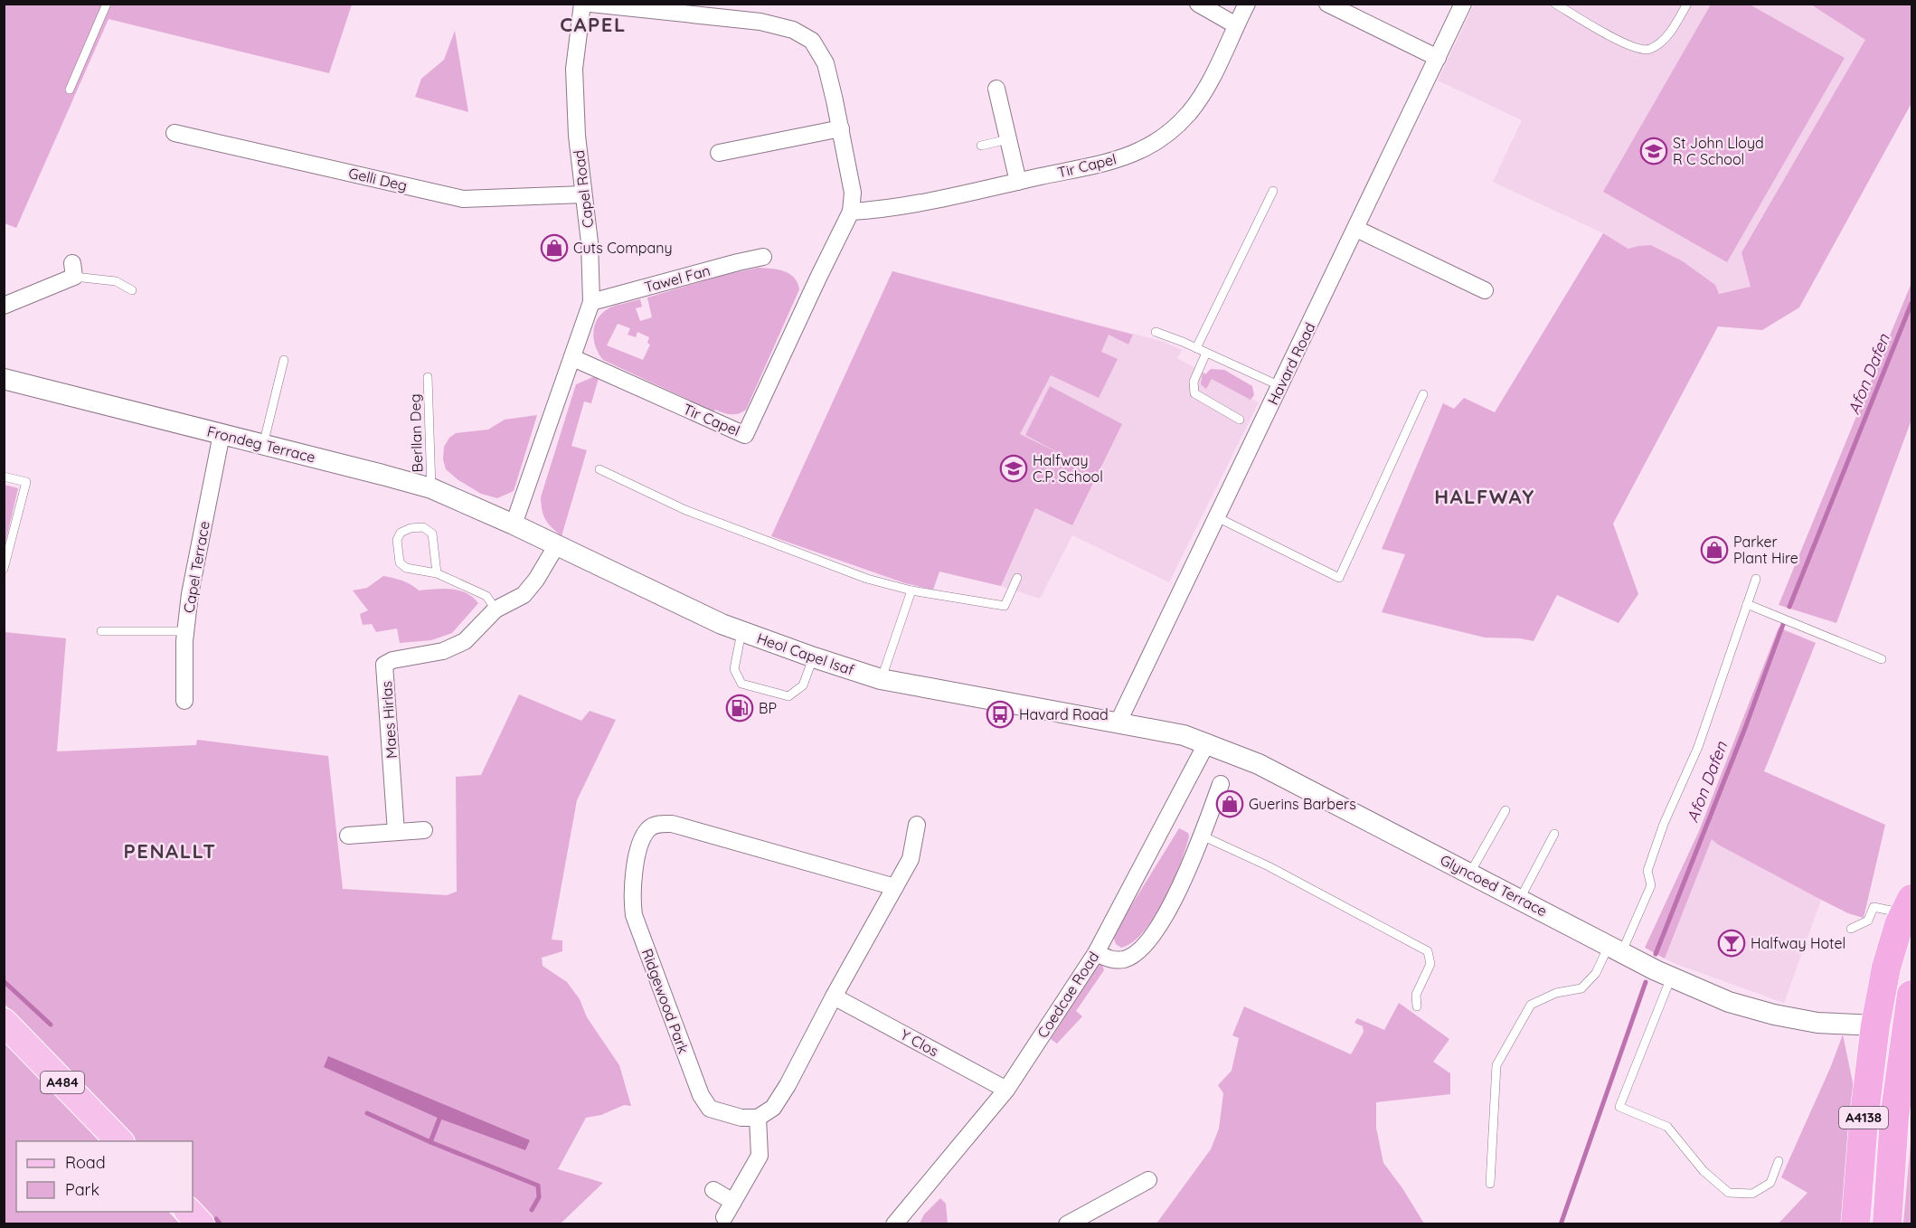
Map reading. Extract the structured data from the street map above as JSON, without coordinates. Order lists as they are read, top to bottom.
{
  "streets": {
    "highway": ["A4138"],
    "main road": ["A484"],
    "street": [
      "Tir Capel",
      "Gelli Deg",
      "Capel Road",
      "Tawel Fan",
      "Havard Road",
      "Frondeg Terrace",
      "Capel Terrace",
      "Heol Capel Isaf",
      "Maes Hirlas",
      "Glyncoed Terrace",
      "Coedcae Road",
      "Ridgewood Park",
      "Y Clos"
    ],
    "lane": ["Berllan Deg"]
  },
  "crossings": [
    ["Tir Capel", "Capel Road"],
    ["Gelli Deg", "Capel Road"],
    ["Capel Road", "Tawel Fan"],
    ["Capel Road", "Frondeg Terrace"],
    ["Capel Road", "Heol Capel Isaf"],
    ["Havard Road", "Heol Capel Isaf"],
    ["Havard Road", "Glyncoed Terrace"],
    ["Berllan Deg", "Frondeg Terrace"],
    ["Frondeg Terrace", "Capel Terrace"],
    ["Frondeg Terrace", "Heol Capel Isaf"],
    ["Heol Capel Isaf", "Maes Hirlas"],
    ["Heol Capel Isaf", "Glyncoed Terrace"],
    ["Glyncoed Terrace", "Coedcae Road"],
    ["Glyncoed Terrace", "A4138"],
    ["Coedcae Road", "Y Clos"]
  ],
  "districts": ["CAPEL", "HALFWAY", "PENALLT"],
  "water": ["Afon Dafen"],
  "places": {
    "school or university": ["St John Lloyd R C School", "Halfway C.P. School"],
    "shop": ["Cuts Company", "Parker Plant Hire", "Guerins Barbers"],
    "fuel station": ["BP"],
    "bus stop": ["Havard Road"],
    "bar": ["Halfway Hotel"]
  },
  "legend": ["Road", "Park"]
}
